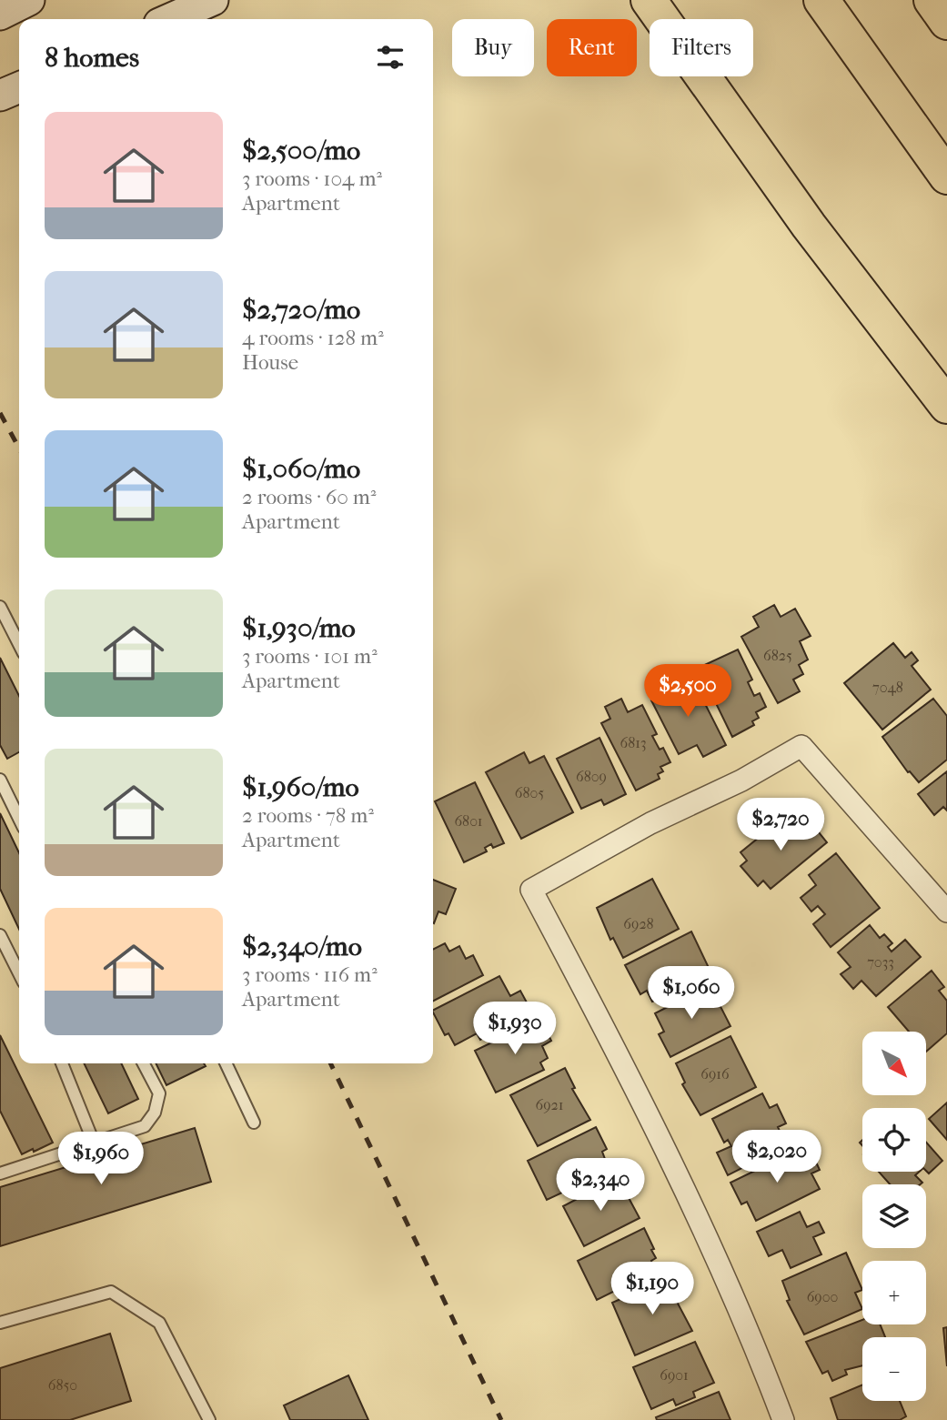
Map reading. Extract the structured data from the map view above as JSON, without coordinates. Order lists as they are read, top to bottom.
{
  "house_numbers": [
    "6825",
    "7048",
    "6813",
    "6809",
    "6805",
    "6801",
    "6928",
    "7033",
    "6916",
    "6921",
    "6900",
    "6901",
    "6850"
  ],
  "north": "bottom right",
  "page": {
    "chip": ["Buy", "Rent", "Filters"],
    "heading": "8 homes",
    "list": [
      {
        "name": "$2,500/mo",
        "note": "3 rooms · 104 m² · Apartment"
      },
      {
        "name": "$2,720/mo",
        "note": "4 rooms · 128 m² · House"
      },
      {
        "name": "$1,060/mo",
        "note": "2 rooms · 60 m² · Apartment"
      },
      {
        "name": "$1,930/mo",
        "note": "3 rooms · 101 m² · Apartment"
      },
      {
        "name": "$1,960/mo",
        "note": "2 rooms · 78 m² · Apartment"
      },
      {
        "name": "$2,340/mo",
        "note": "3 rooms · 116 m² · Apartment"
      }
    ],
    "price": [
      "$2,500",
      "$2,720",
      "$1,060",
      "$1,930",
      "$2,020",
      "$1,960",
      "$2,340",
      "$1,190"
    ],
    "map_buttons": ["+", "−"]
  }
}
